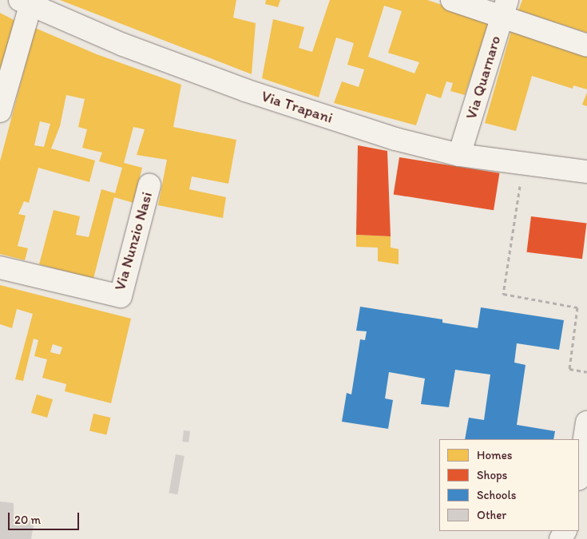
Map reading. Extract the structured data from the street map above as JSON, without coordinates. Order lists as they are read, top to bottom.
{
  "streets": {
    "street": ["Via Quarnaro", "Via Trapani", "Via Nunzio Nasi"]
  },
  "crossings": [
    ["Via Quarnaro", "Via Trapani"]
  ],
  "legend": [
    "Homes",
    "Shops",
    "Schools",
    "Other"
  ],
  "scale_bar": "20 m"
}
